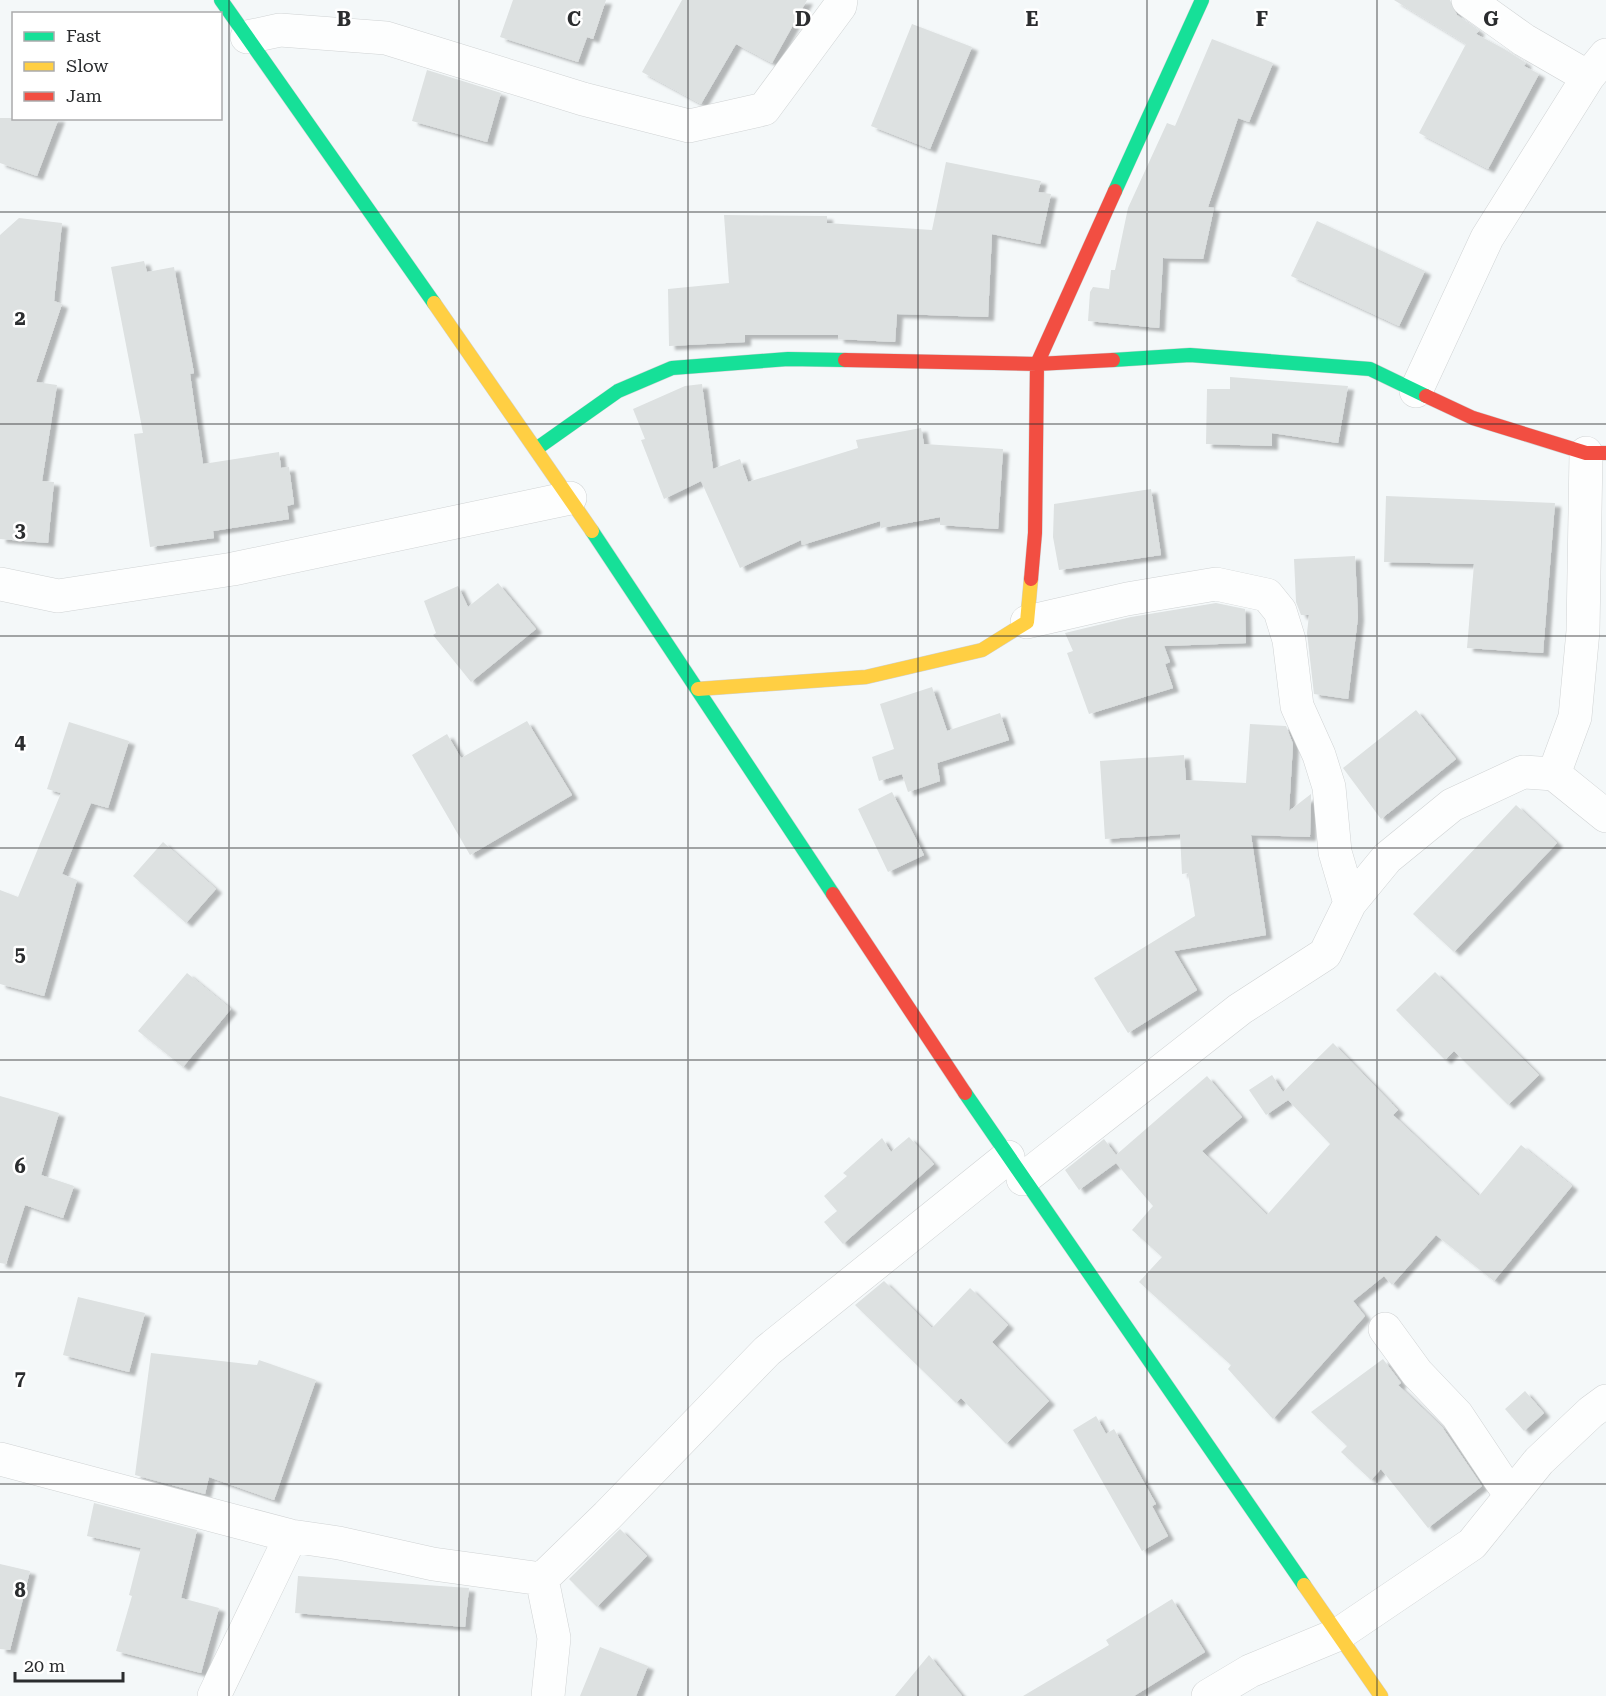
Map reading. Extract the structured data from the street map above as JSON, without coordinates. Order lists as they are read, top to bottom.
{
  "legend": ["Fast", "Slow", "Jam"],
  "scale_bar": "20 m",
  "grid": {
    "columns": [
      "B",
      "C",
      "D",
      "E",
      "F",
      "G"
    ],
    "rows": [
      "2",
      "3",
      "4",
      "5",
      "6",
      "7",
      "8"
    ]
  }
}
